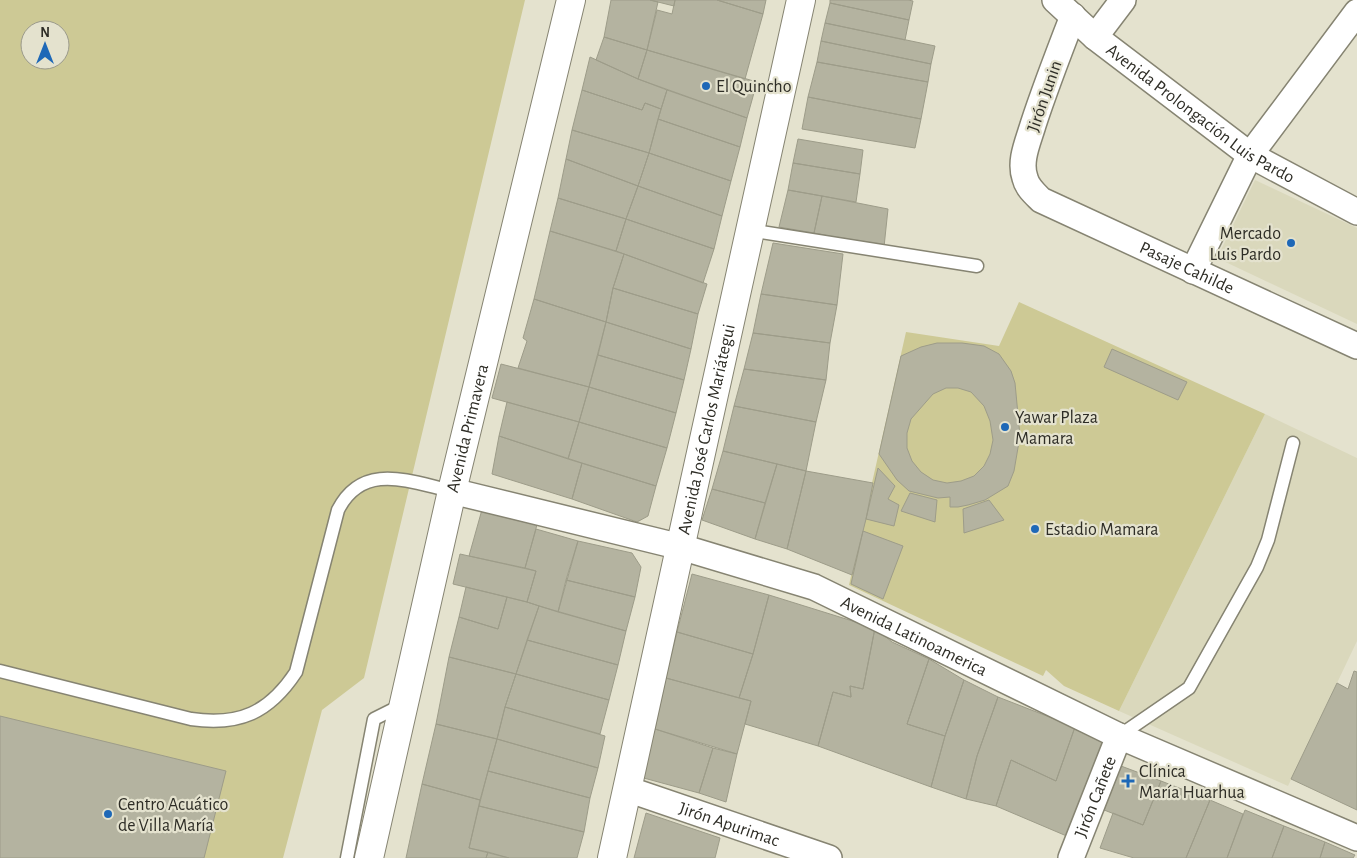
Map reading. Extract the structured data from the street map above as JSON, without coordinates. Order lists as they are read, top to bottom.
{
  "streets": {
    "street": [
      "Jirón Junin",
      "Avenida Prolongación Luis Pardo",
      "Pasaje Cahilde",
      "Avenida Primavera",
      "Avenida José Carlos Mariátegui",
      "Avenida Latinoamerica",
      "Jirón Cañete",
      "Jirón Apurimac"
    ]
  },
  "crossings": [
    ["Jirón Junin", "Avenida Prolongación Luis Pardo"],
    ["Jirón Junin", "Pasaje Cahilde"],
    ["Avenida Primavera", "Avenida Latinoamerica"],
    ["Avenida José Carlos Mariátegui", "Avenida Latinoamerica"],
    ["Avenida José Carlos Mariátegui", "Jirón Apurimac"],
    ["Avenida Latinoamerica", "Jirón Cañete"]
  ],
  "places": {
    "other": [
      "El Quincho",
      "Mercado Luis Pardo",
      "Yawar Plaza Mamara",
      "Estadio Mamara",
      "Centro Acuático de Villa María"
    ],
    "health": ["Clínica María Huarhua"]
  },
  "north": "top"
}
